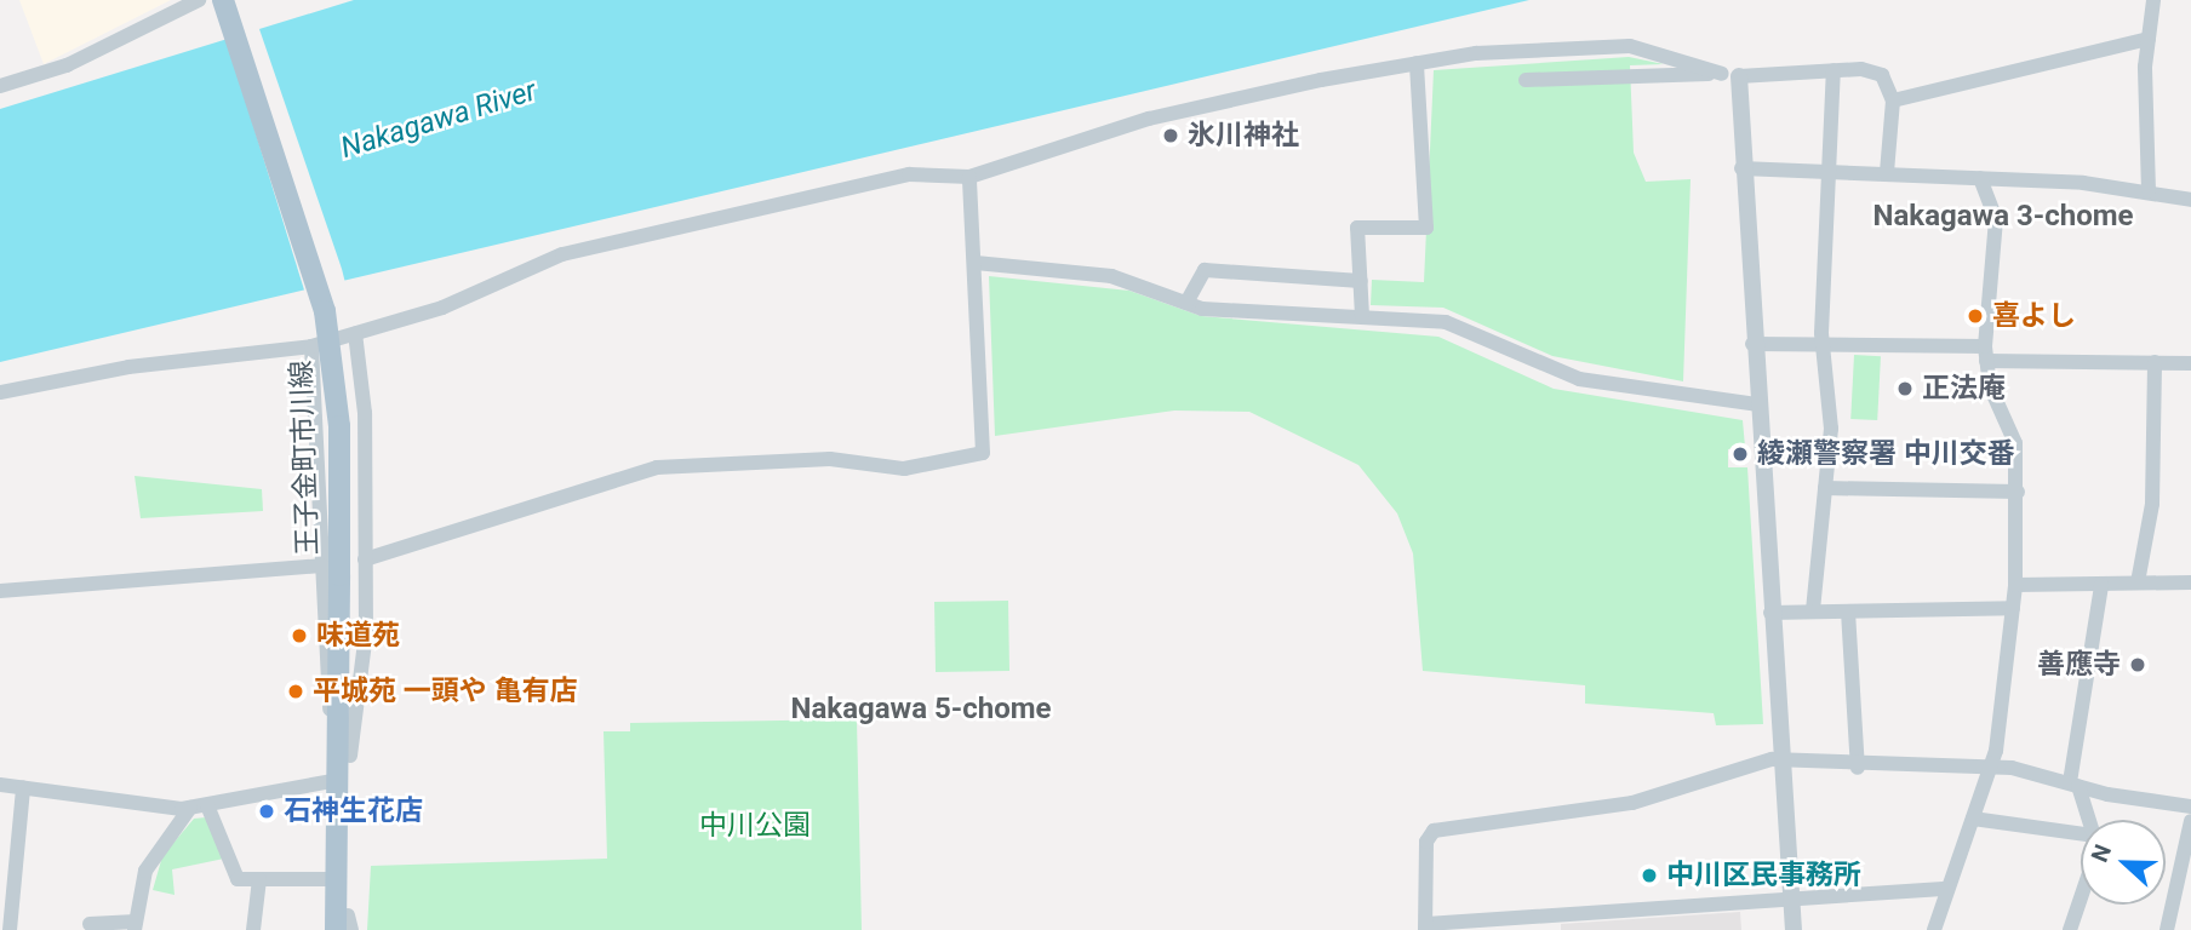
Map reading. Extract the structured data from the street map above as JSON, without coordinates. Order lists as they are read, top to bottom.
{
  "streets": {
    "main road": ["王子金町市川線"]
  },
  "districts": ["Nakagawa 3-chome", "Nakagawa 5-chome"],
  "water": ["Nakagawa River"],
  "parks": ["中川公園"],
  "places": [
    "氷川神社",
    "喜よし",
    "正法庵",
    "綾瀬警察署 中川交番",
    "味道苑",
    "善應寺",
    "平城苑 一頭や 亀有店",
    "石神生花店",
    "中川区民事務所"
  ],
  "north": "left"
}
